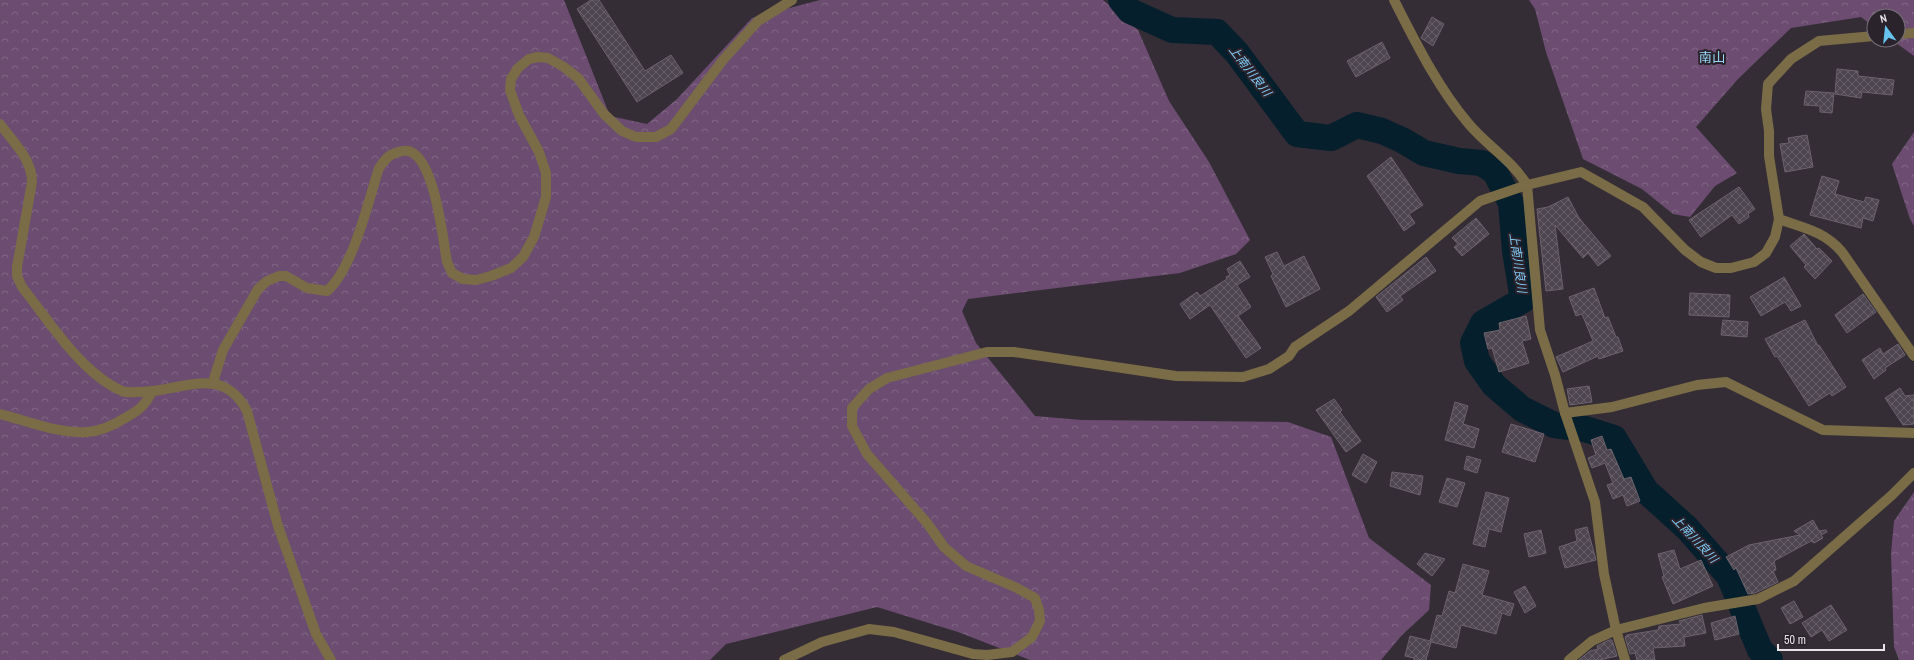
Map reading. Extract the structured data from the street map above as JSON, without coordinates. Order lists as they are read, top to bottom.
{
  "districts": ["南山"],
  "water": ["上南川良川"],
  "scale_bar": "50 m",
  "north": "top"
}
